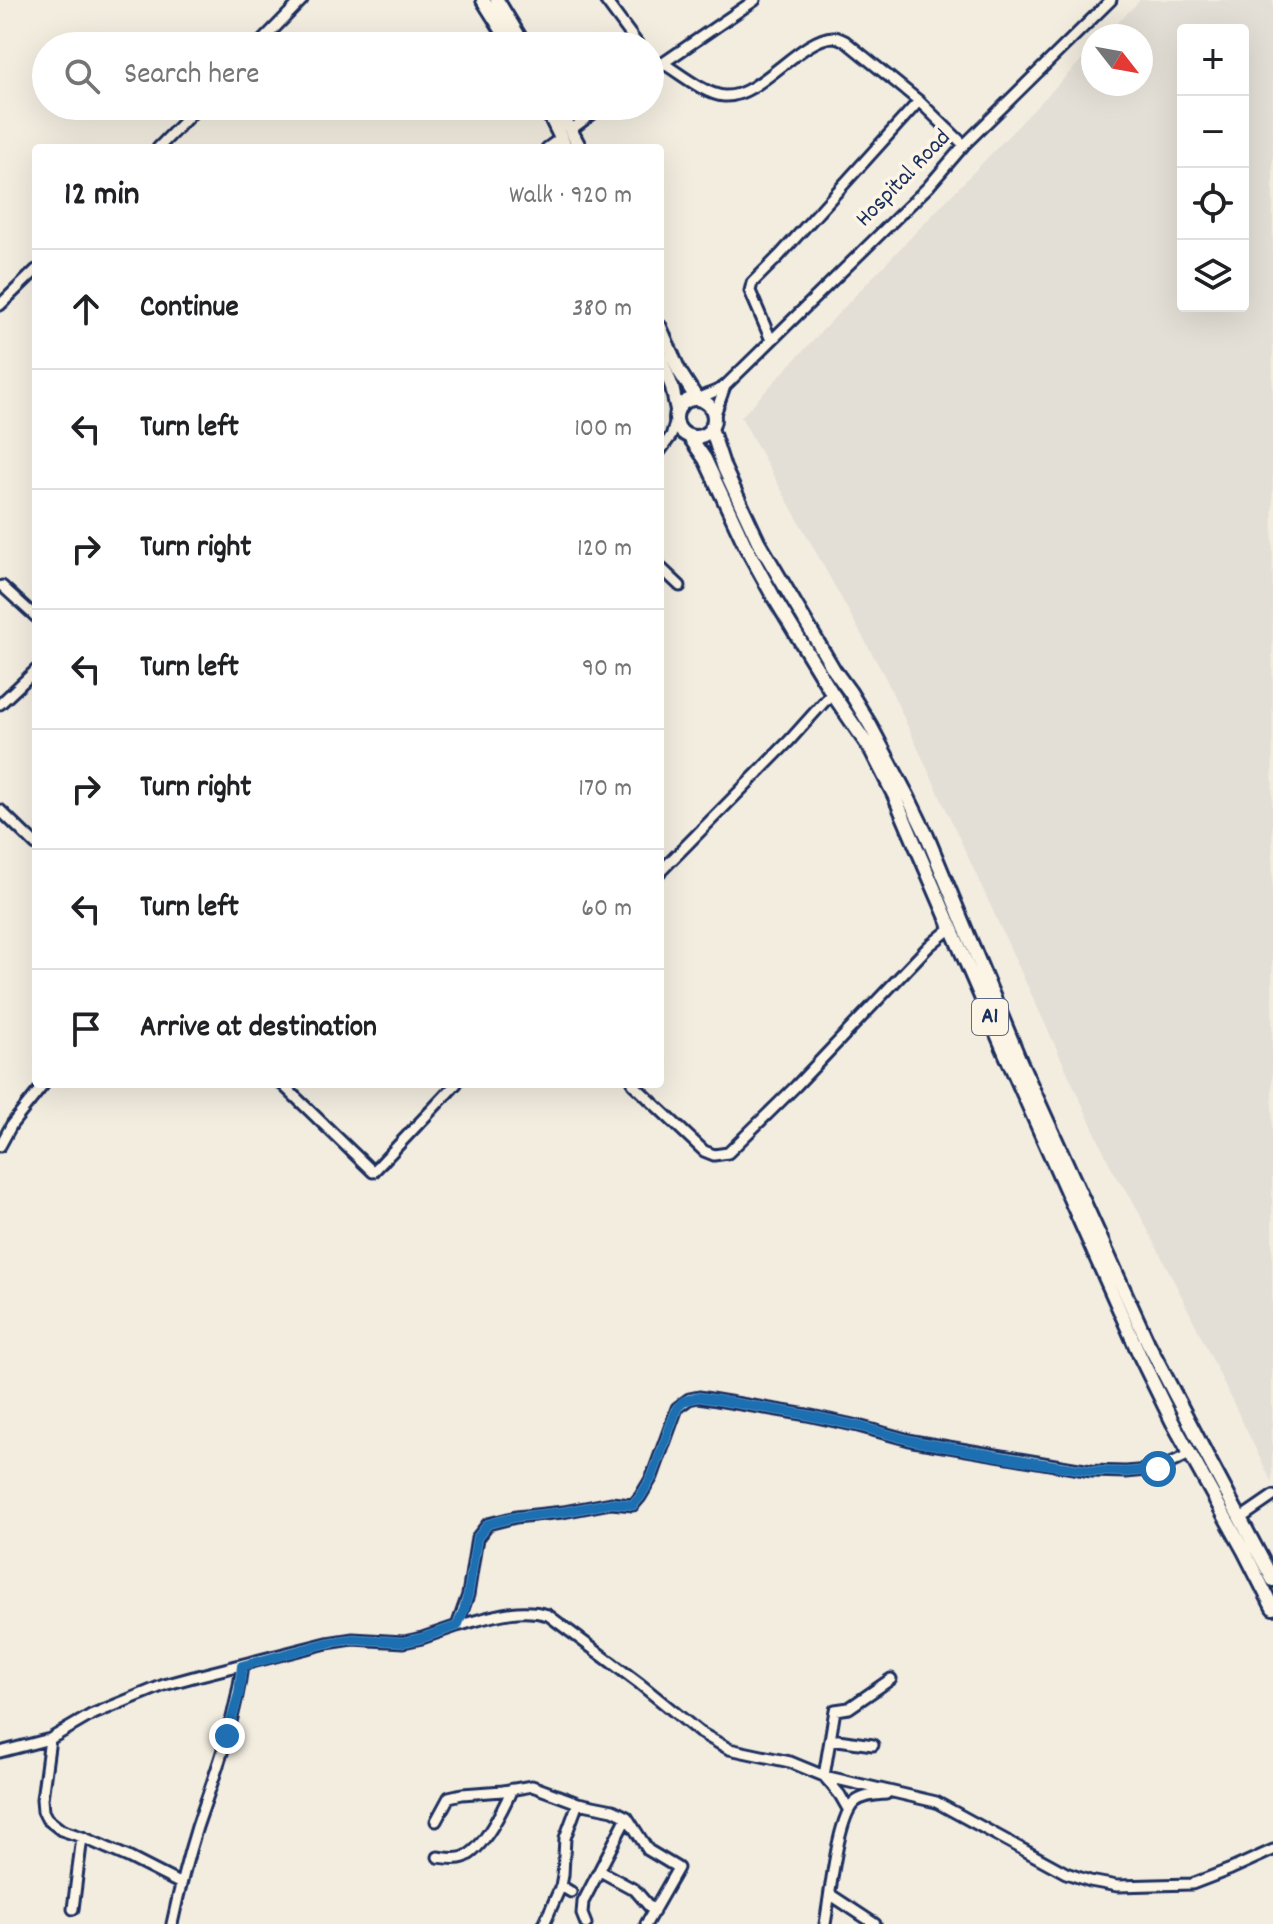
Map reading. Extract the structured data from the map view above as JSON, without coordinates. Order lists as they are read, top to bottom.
{
  "streets": {
    "highway": ["A1"],
    "street": ["Hospital Road"]
  },
  "north": "bottom right",
  "page": {
    "map_buttons": ["+", "−"],
    "search": "Search here",
    "heading": ["12 min", "Walk · 920 m"],
    "list": [
      ["Continue", "380 m"],
      ["Turn left", "100 m"],
      ["Turn right", "120 m"],
      ["Turn left", "90 m"],
      ["Turn right", "170 m"],
      ["Turn left", "60 m"],
      "Arrive at destination"
    ]
  }
}
